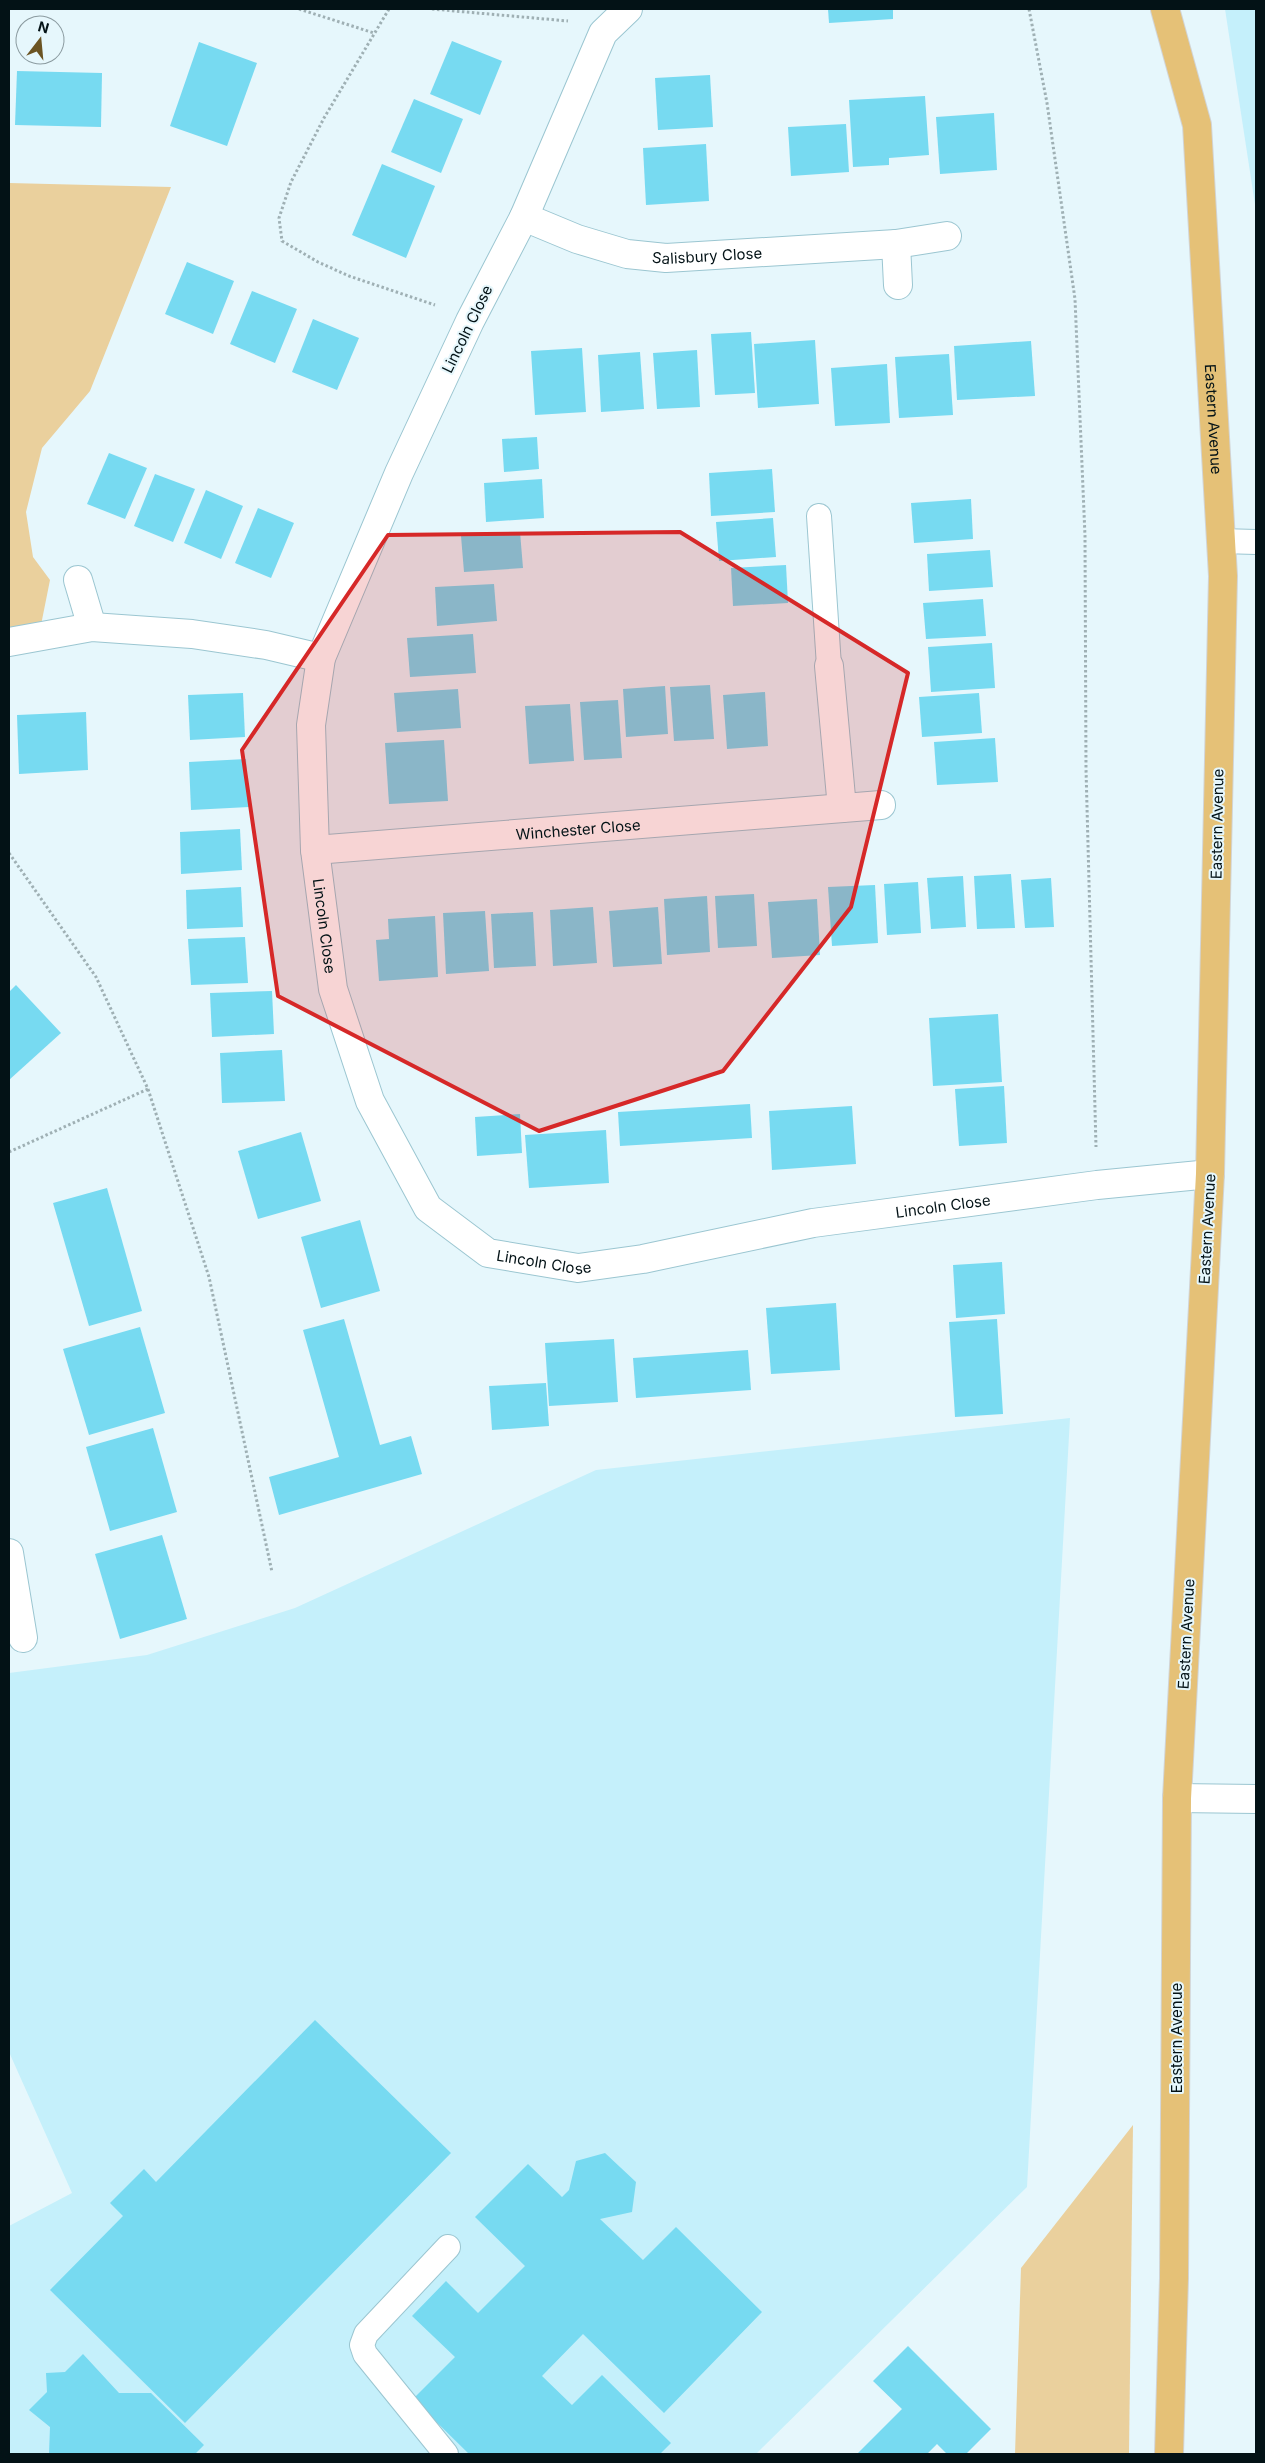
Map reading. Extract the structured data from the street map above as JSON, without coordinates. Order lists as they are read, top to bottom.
{
  "streets": {
    "highway": ["Eastern Avenue"],
    "street": ["Salisbury Close", "Lincoln Close", "Winchester Close"]
  },
  "crossings": [
    ["Salisbury Close", "Lincoln Close"],
    ["Lincoln Close", "Eastern Avenue"],
    ["Lincoln Close", "Winchester Close"]
  ],
  "north": "top"
}
